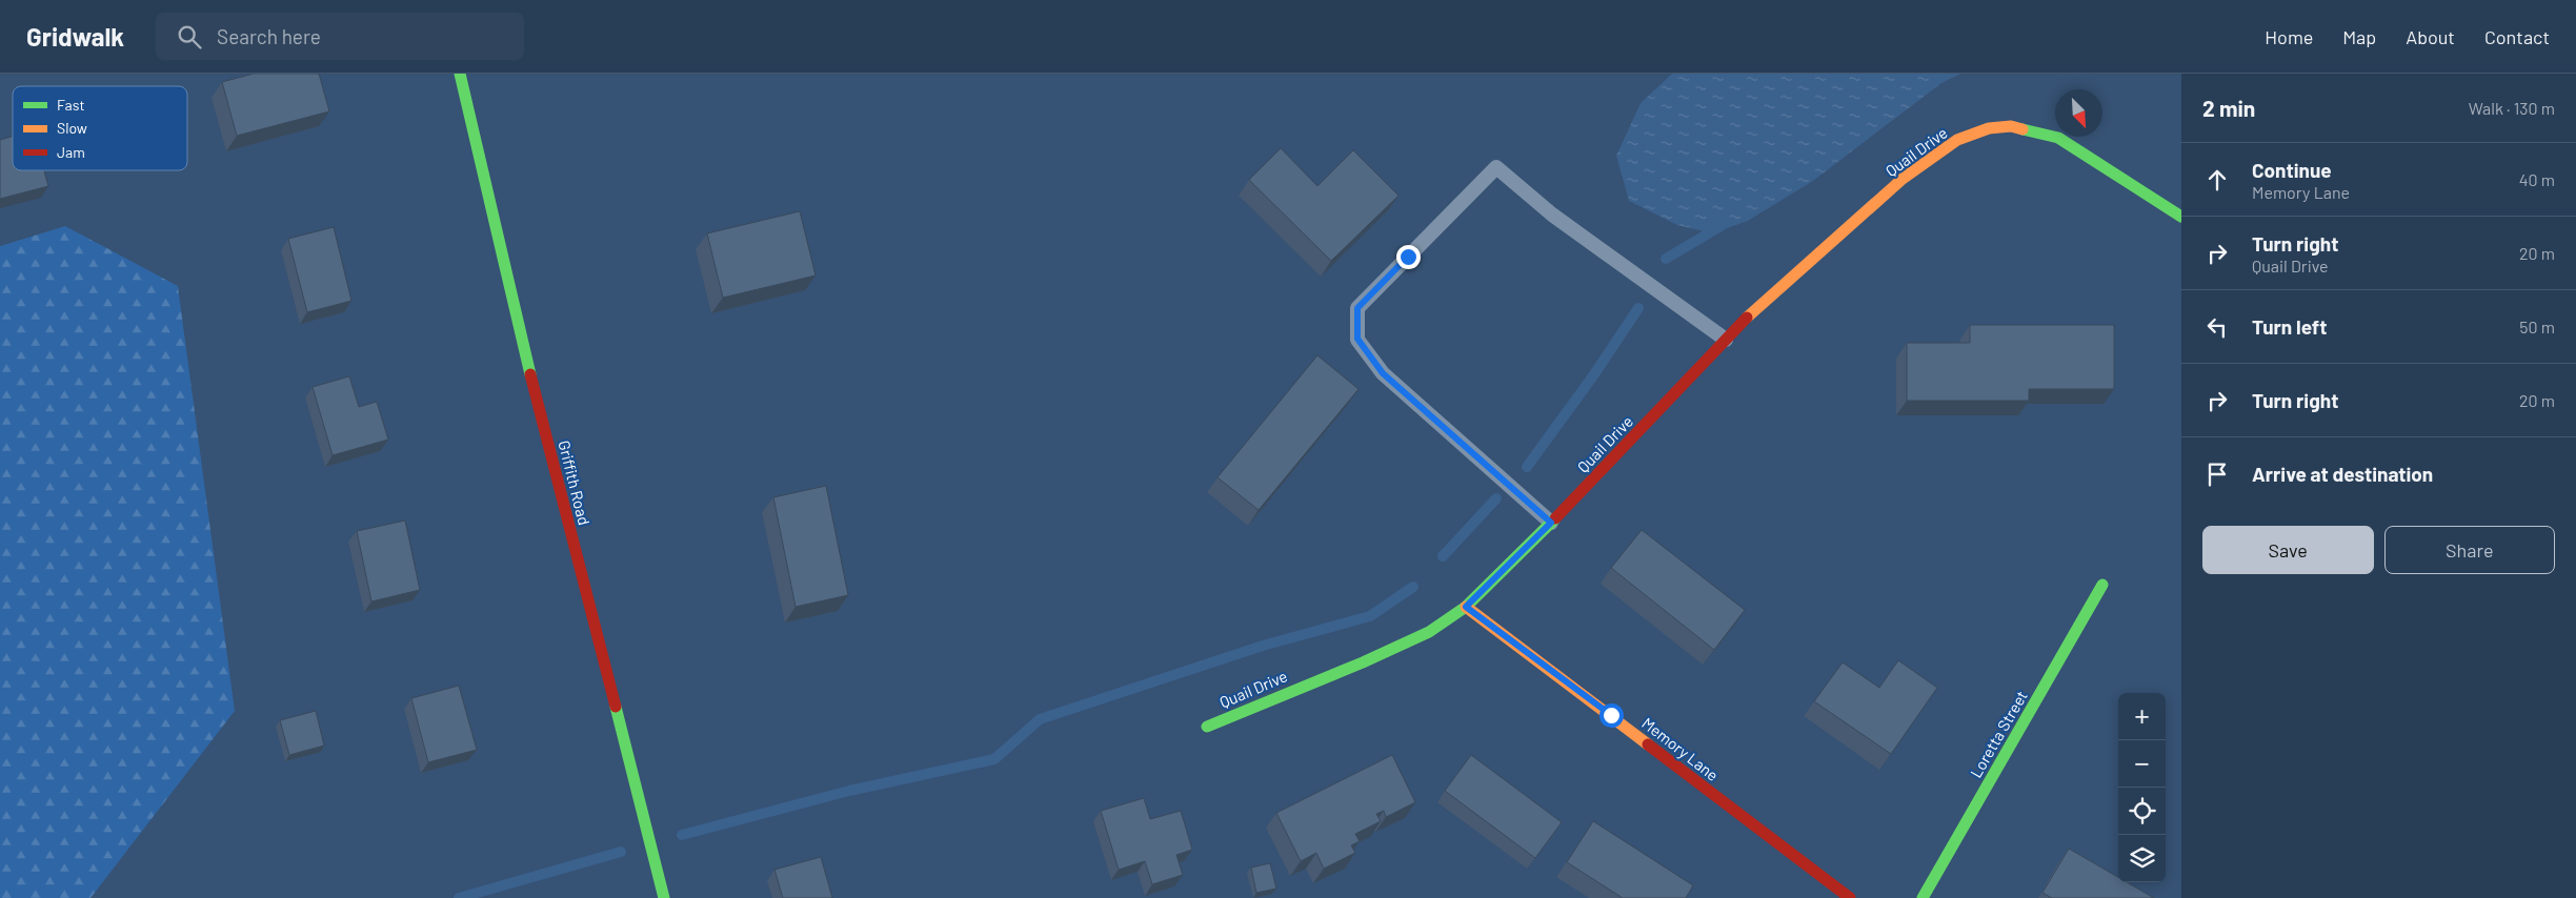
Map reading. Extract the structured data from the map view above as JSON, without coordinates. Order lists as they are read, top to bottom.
{
  "streets": {
    "street": [
      "Quail Drive",
      "Griffith Road",
      "Loretta Street",
      "Memory Lane"
    ]
  },
  "crossings": [
    ["Quail Drive", "Memory Lane"]
  ],
  "legend": ["Fast", "Slow", "Jam"],
  "north": "bottom right",
  "page": {
    "header": "Gridwalk",
    "search": "Search here",
    "nav": [
      "Home",
      "Map",
      "About",
      "Contact"
    ],
    "heading": ["2 min", "Walk · 130 m"],
    "list": [
      ["Continue", "Memory Lane", "40 m"],
      ["Turn right", "Quail Drive", "20 m"],
      ["Turn left", "50 m"],
      ["Turn right", "20 m"],
      "Arrive at destination"
    ],
    "buttons": ["Save", "Share"],
    "map_buttons": ["+", "−"]
  }
}
